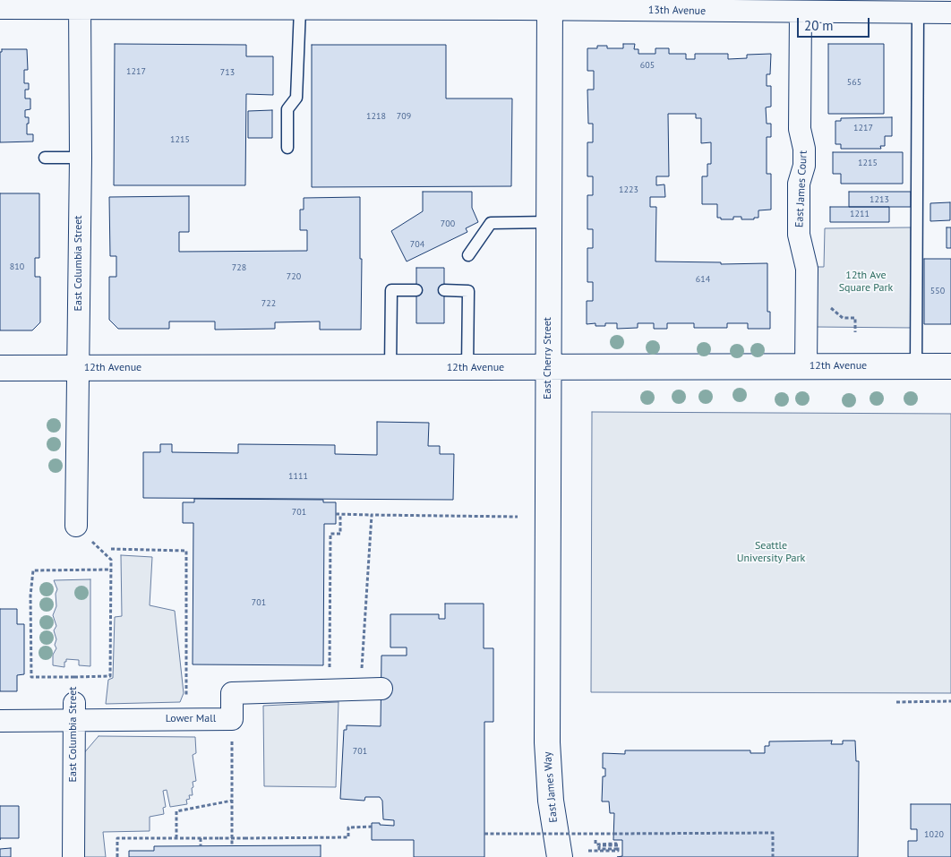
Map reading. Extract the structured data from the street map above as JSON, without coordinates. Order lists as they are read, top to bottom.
{
  "streets": {
    "main road": ["East Cherry Street", "12th Avenue", "East James Way"],
    "street": [
      "13th Avenue",
      "East James Court",
      "East Columbia Street",
      "Lower Mall"
    ]
  },
  "crossings": [
    ["13th Avenue", "East James Court"],
    ["13th Avenue", "East Columbia Street"],
    ["13th Avenue", "East Cherry Street"],
    ["East James Court", "12th Avenue"],
    ["East Columbia Street", "12th Avenue"],
    ["East Columbia Street", "Lower Mall"],
    ["East Cherry Street", "12th Avenue"],
    ["East Cherry Street", "East James Way"]
  ],
  "parks": ["12th Ave Square Park", "Seattle University Park"],
  "house_numbers": [
    "605",
    "1217",
    "713",
    "565",
    "1218",
    "709",
    "1217",
    "1215",
    "1215",
    "1223",
    "1213",
    "1211",
    "700",
    "704",
    "810",
    "728",
    "720",
    "614",
    "550",
    "722",
    "1111",
    "701",
    "701",
    "701",
    "1020"
  ],
  "scale_bar": "20 m"
}
